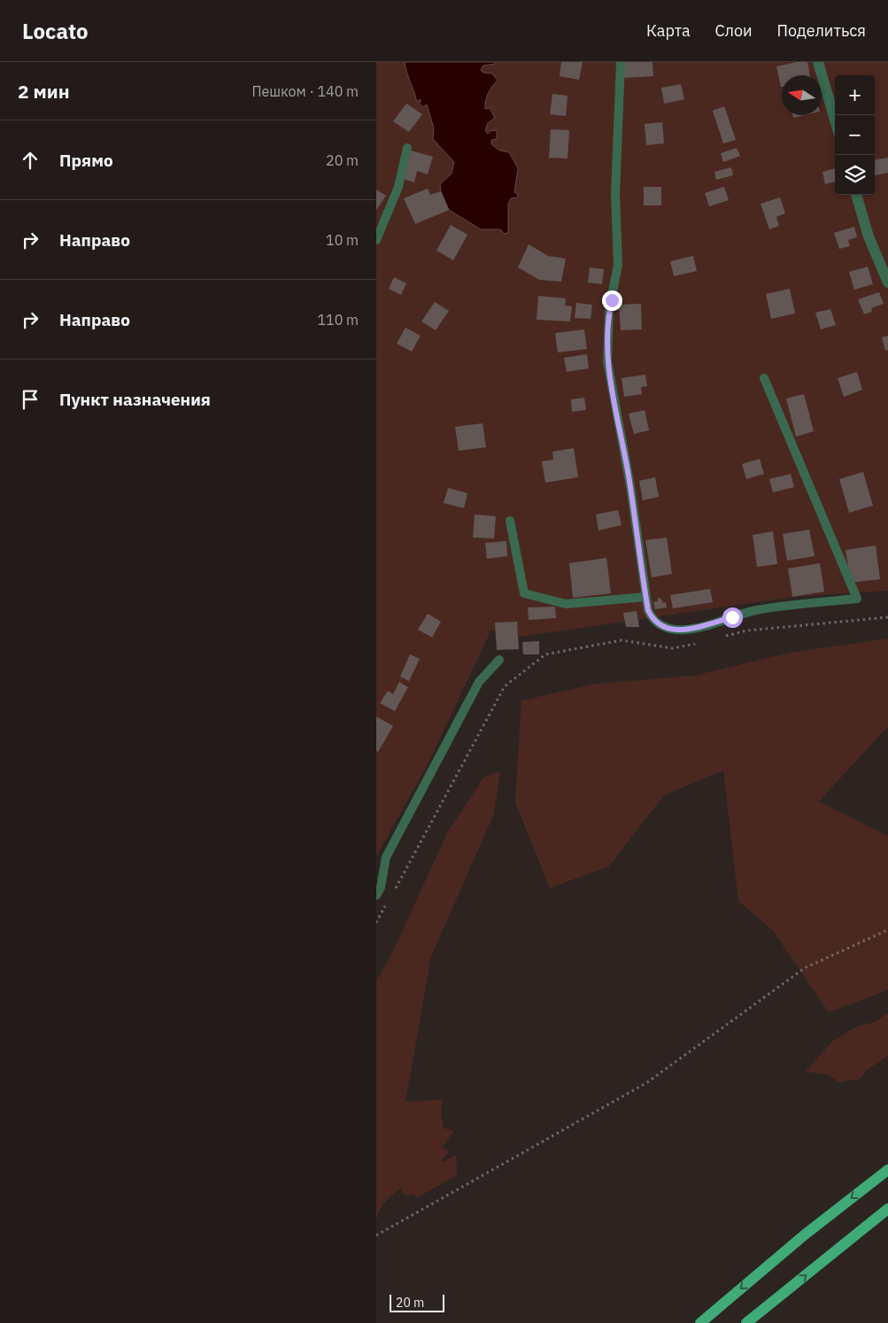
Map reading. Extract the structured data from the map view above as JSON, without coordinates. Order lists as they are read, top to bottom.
{
  "scale_bar": "20 m",
  "north": "left",
  "page": {
    "header": "Locato",
    "nav": ["Карта", "Слои", "Поделиться"],
    "heading": ["2 мин", "Пешком · 140 m"],
    "map_buttons": ["+", "−"],
    "list": [
      ["Прямо", "20 m"],
      ["Направо", "10 m"],
      ["Направо", "110 m"],
      "Пункт назначения"
    ],
    "scale": "20 m"
  }
}
